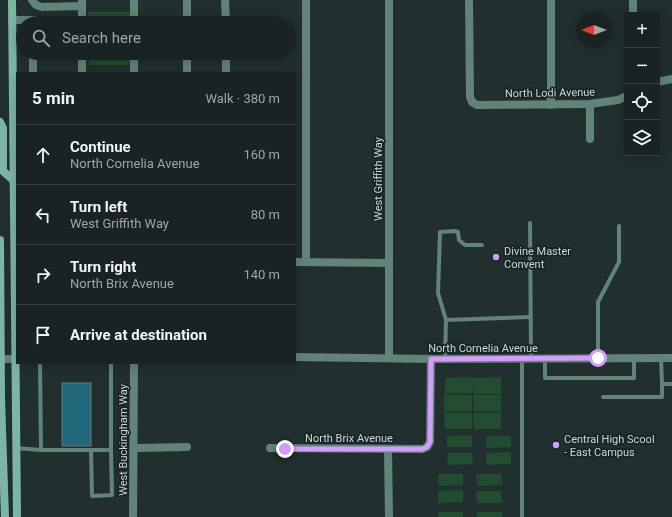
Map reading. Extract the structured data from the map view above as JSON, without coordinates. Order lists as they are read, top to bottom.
{
  "streets": {
    "street": [
      "North Lodi Avenue",
      "West Griffith Way",
      "North Cornelia Avenue",
      "North Brix Avenue",
      "West Buckingham Way"
    ]
  },
  "crossings": [
    ["West Griffith Way", "North Cornelia Avenue"],
    ["North Cornelia Avenue", "North Brix Avenue"]
  ],
  "places": ["Divine Master Convent", "Central High Scool - East Campus"],
  "north": "left",
  "page": {
    "map_buttons": ["+", "−"],
    "search": "Search here",
    "heading": ["5 min", "Walk · 380 m"],
    "list": [
      ["Continue", "North Cornelia Avenue", "160 m"],
      ["Turn left", "West Griffith Way", "80 m"],
      ["Turn right", "North Brix Avenue", "140 m"],
      "Arrive at destination"
    ]
  }
}
